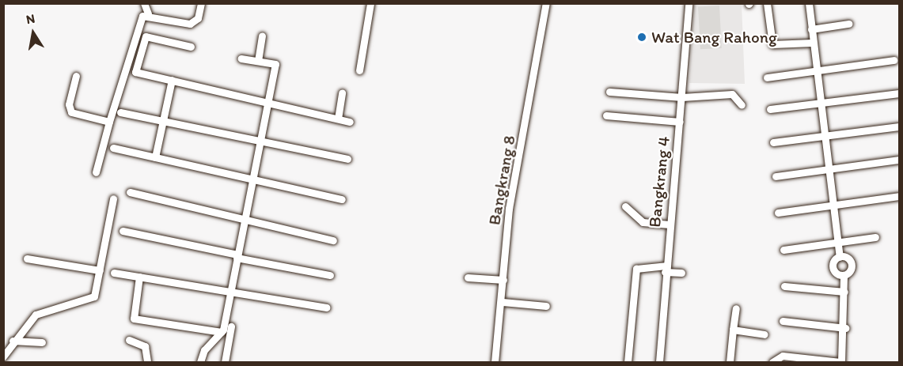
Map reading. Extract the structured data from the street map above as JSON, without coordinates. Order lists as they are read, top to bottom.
{
  "streets": {
    "street": ["Bangkrang 8", "Bangkrang 4"]
  },
  "places": ["Wat Bang Rahong"],
  "north": "top"
}
